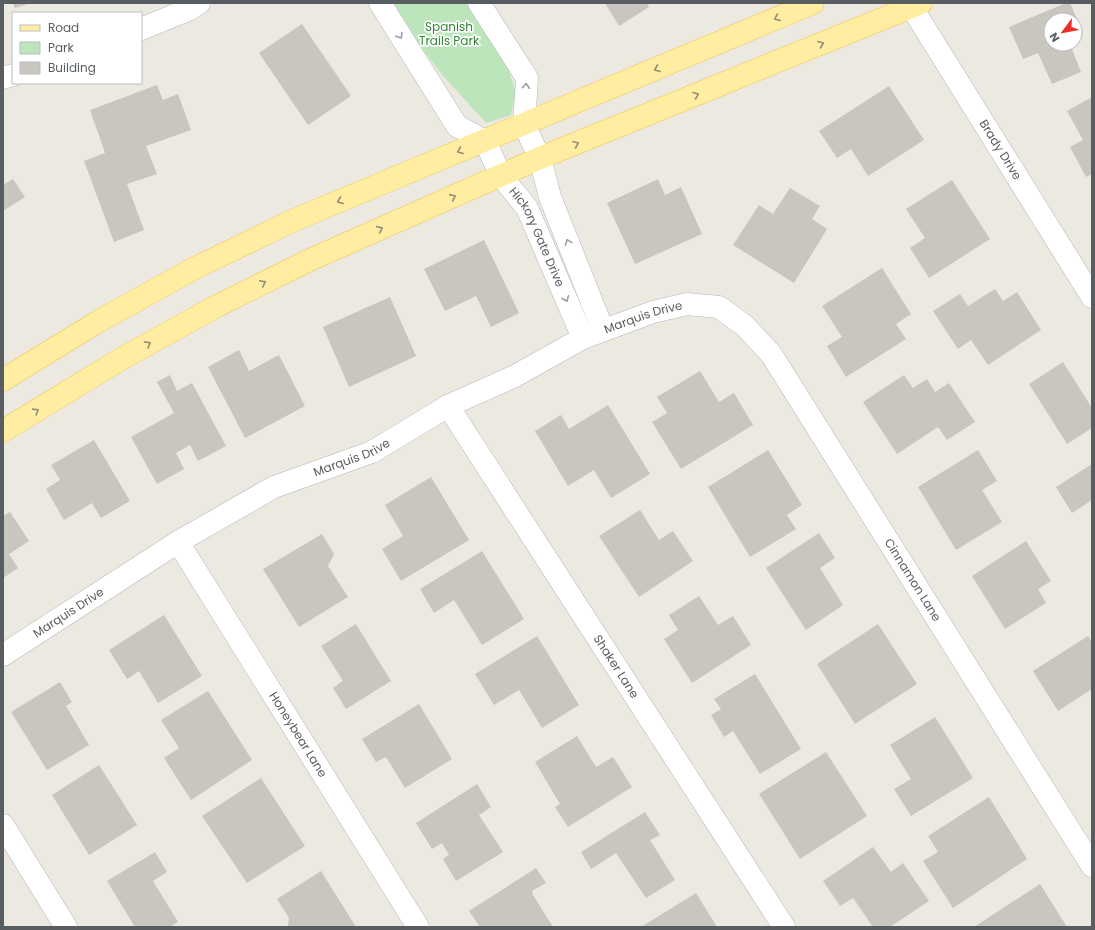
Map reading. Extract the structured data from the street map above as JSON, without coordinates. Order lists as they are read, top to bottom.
{
  "streets": {
    "street": [
      "Brady Drive",
      "Hickory Gate Drive",
      "Marquis Drive",
      "Cinnamon Lane",
      "Shaker Lane",
      "Honeybear Lane"
    ]
  },
  "crossings": [
    ["Hickory Gate Drive", "Marquis Drive"],
    ["Marquis Drive", "Cinnamon Lane"],
    ["Marquis Drive", "Shaker Lane"],
    ["Marquis Drive", "Honeybear Lane"]
  ],
  "parks": ["Spanish Trails Park"],
  "legend": ["Road", "Park", "Building"],
  "north": "bottom left"
}
